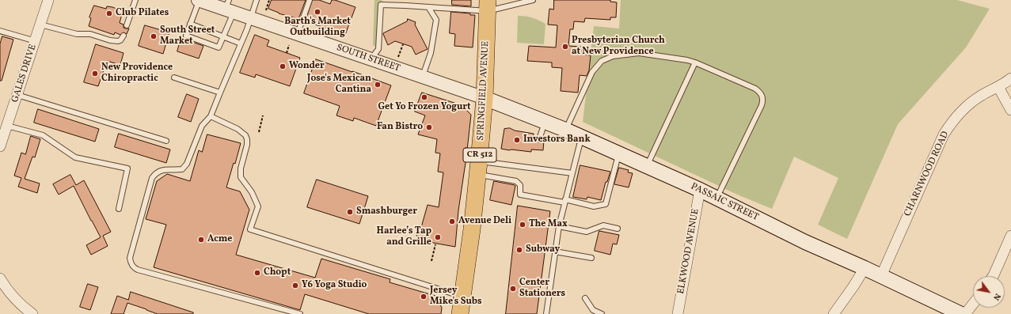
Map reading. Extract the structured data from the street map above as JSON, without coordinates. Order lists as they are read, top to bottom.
{
  "streets": {
    "main road": ["SPRINGFIELD AVENUE", "CR 512", "PASSAIC STREET"],
    "street": [
      "SOUTH STREET",
      "GALES DRIVE",
      "CHARNWOOD ROAD",
      "ELKWOOD AVENUE"
    ]
  },
  "crossings": [
    ["SOUTH STREET", "SPRINGFIELD AVENUE"],
    ["SOUTH STREET", "PASSAIC STREET"],
    ["SPRINGFIELD AVENUE", "PASSAIC STREET"],
    ["CHARNWOOD ROAD", "PASSAIC STREET"],
    ["PASSAIC STREET", "ELKWOOD AVENUE"]
  ],
  "places": [
    "Barth's Market Outbuilding",
    "Club Pilates",
    "South Street Market",
    "Presbyterian Church at New Providence",
    "Wonder",
    "New Providence Chiropractic",
    "Jose's Mexican Cantina",
    "Get Yo Frozen Yogurt",
    "Fan Bistro",
    "Investors Bank",
    "Smashburger",
    "Avenue Deli",
    "The Max",
    "Harlee’s Tap and Grille",
    "Acme",
    "Subway",
    "Chopt",
    "Y6 Yoga Studio",
    "Center Stationers",
    "Jersey Mike's Subs"
  ],
  "north": "bottom right"
}
